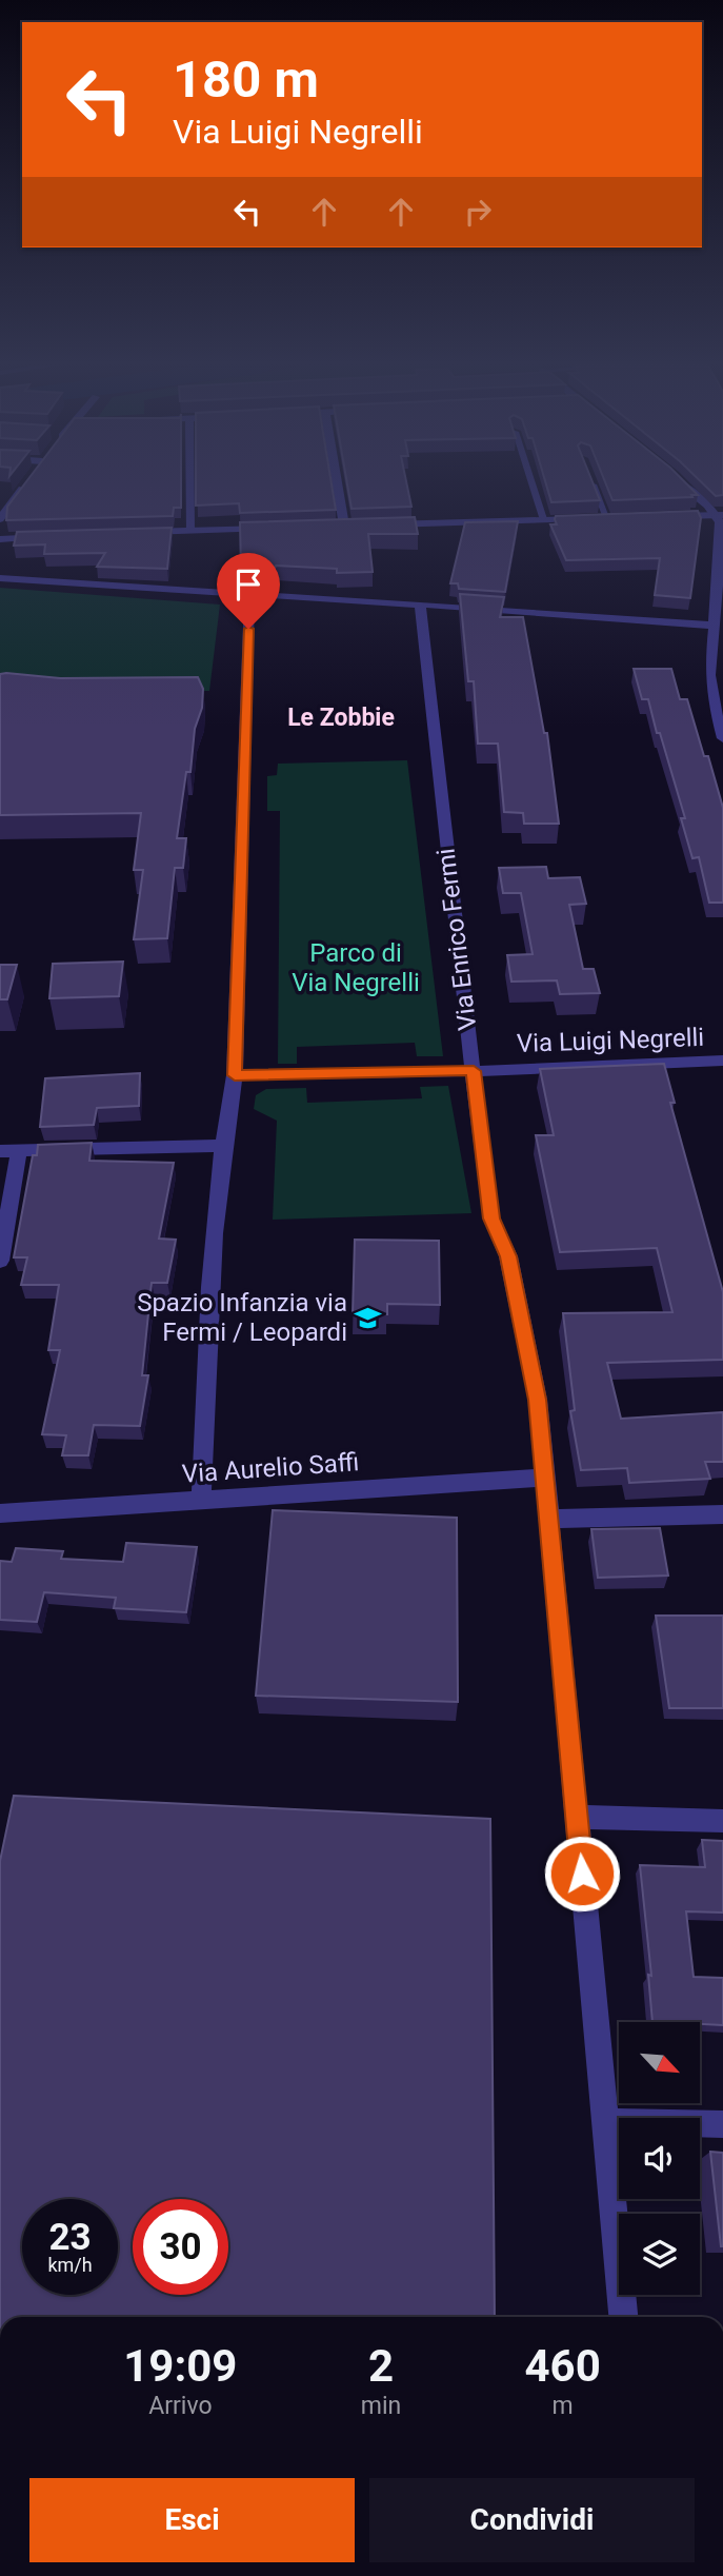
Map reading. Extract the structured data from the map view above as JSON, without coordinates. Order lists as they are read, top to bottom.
{
  "streets": {
    "street": ["Via Enrico Fermi", "Via Luigi Negrelli", "Via Aurelio Saffi"]
  },
  "crossings": [
    ["Via Enrico Fermi", "Via Luigi Negrelli"],
    ["Via Enrico Fermi", "Via Aurelio Saffi"]
  ],
  "districts": ["Le Zobbie"],
  "parks": ["Parco di Via Negrelli"],
  "places": {
    "school or university": ["Spazio Infanzia via Fermi / Leopardi"]
  },
  "north": "bottom right",
  "page": {
    "turn": ["180 m", "Via Luigi Negrelli"],
    "speed": "23 km/h",
    "limit": "30",
    "eta": [
      "19:09",
      "Arrivo",
      "2",
      "min",
      "460",
      "m"
    ],
    "buttons": ["Esci", "Condividi"]
  }
}
